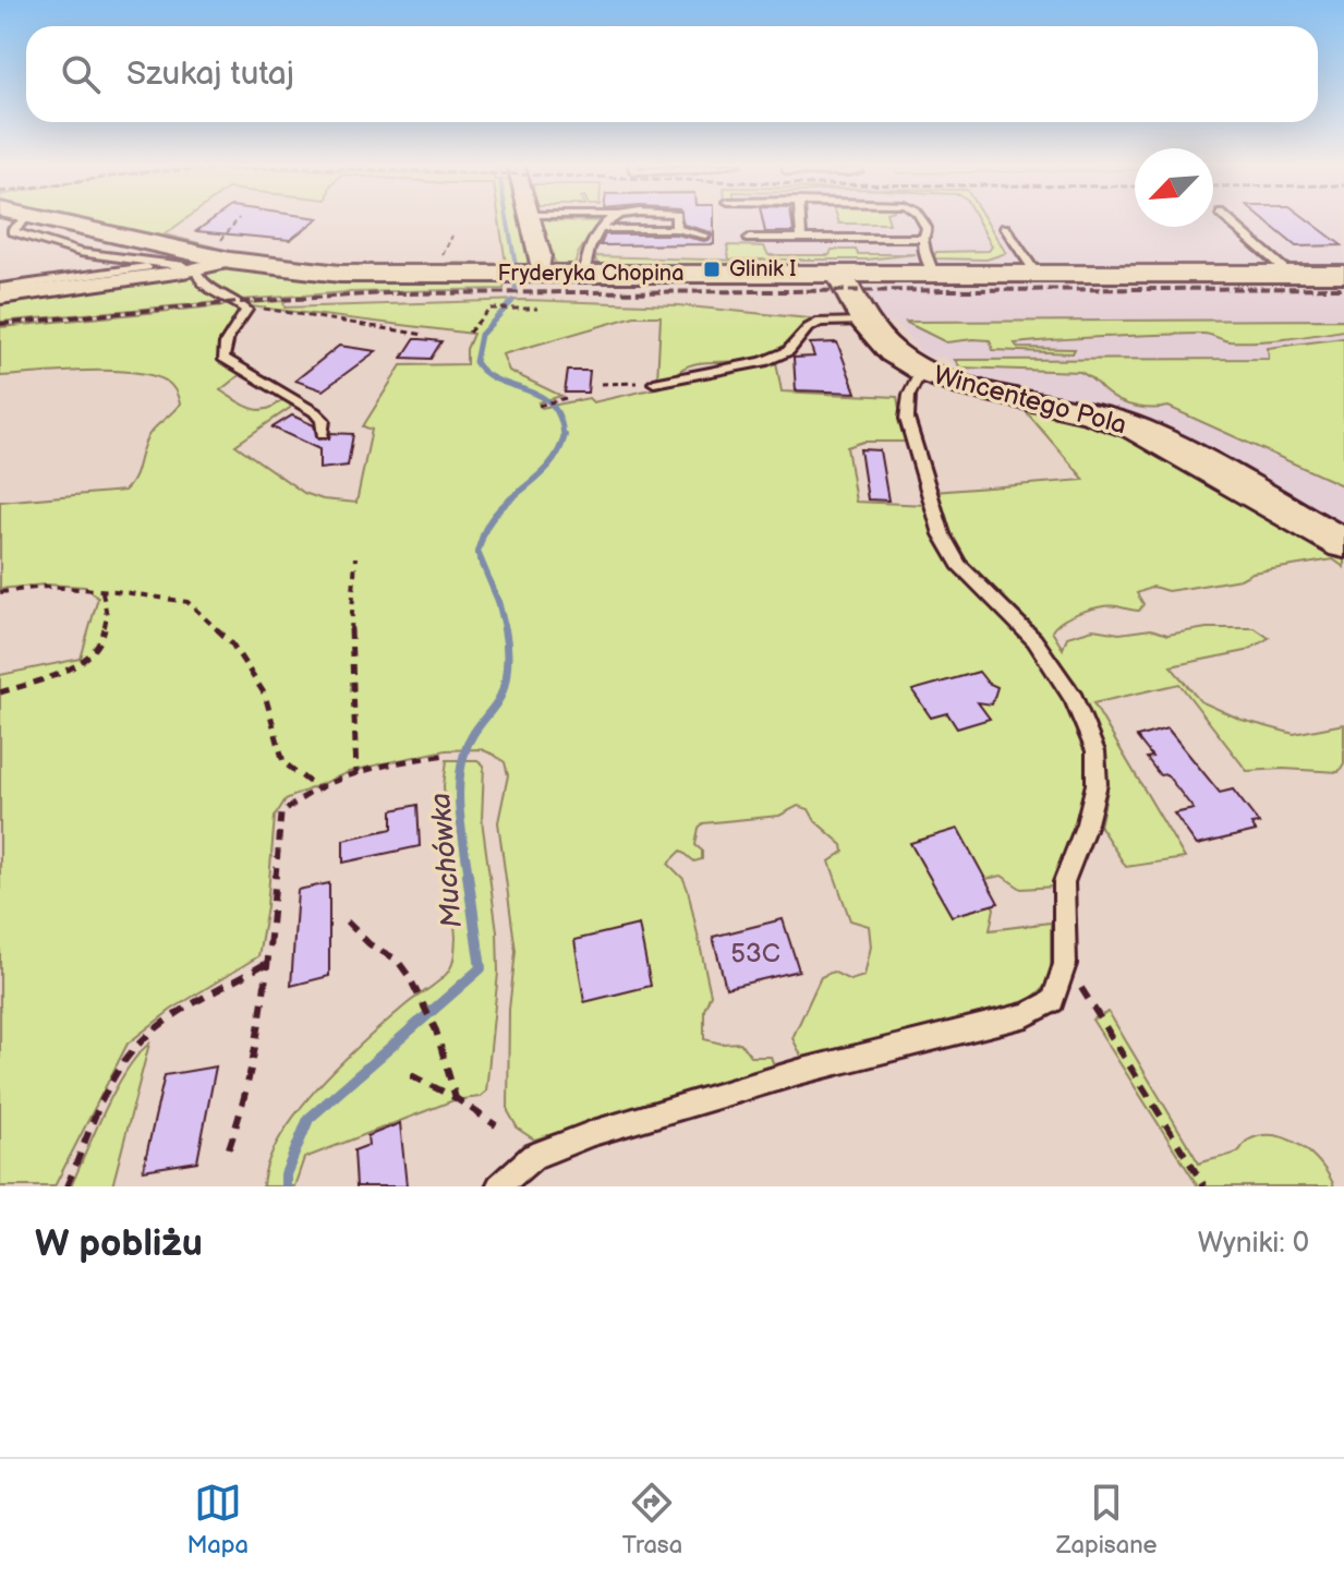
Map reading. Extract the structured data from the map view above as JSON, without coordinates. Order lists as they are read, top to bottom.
{
  "streets": {
    "street": ["Fryderyka Chopina", "Wincentego Pola"]
  },
  "crossings": [
    ["Fryderyka Chopina", "Wincentego Pola"]
  ],
  "water": ["Muchówka"],
  "places": {
    "transit": ["Glinik I"]
  },
  "house_numbers": ["53C"],
  "north": "bottom left",
  "page": {
    "search": "Szukaj tutaj",
    "heading": ["W pobliżu", "Wyniki: 0"],
    "nav": ["Mapa", "Trasa", "Zapisane"]
  }
}
